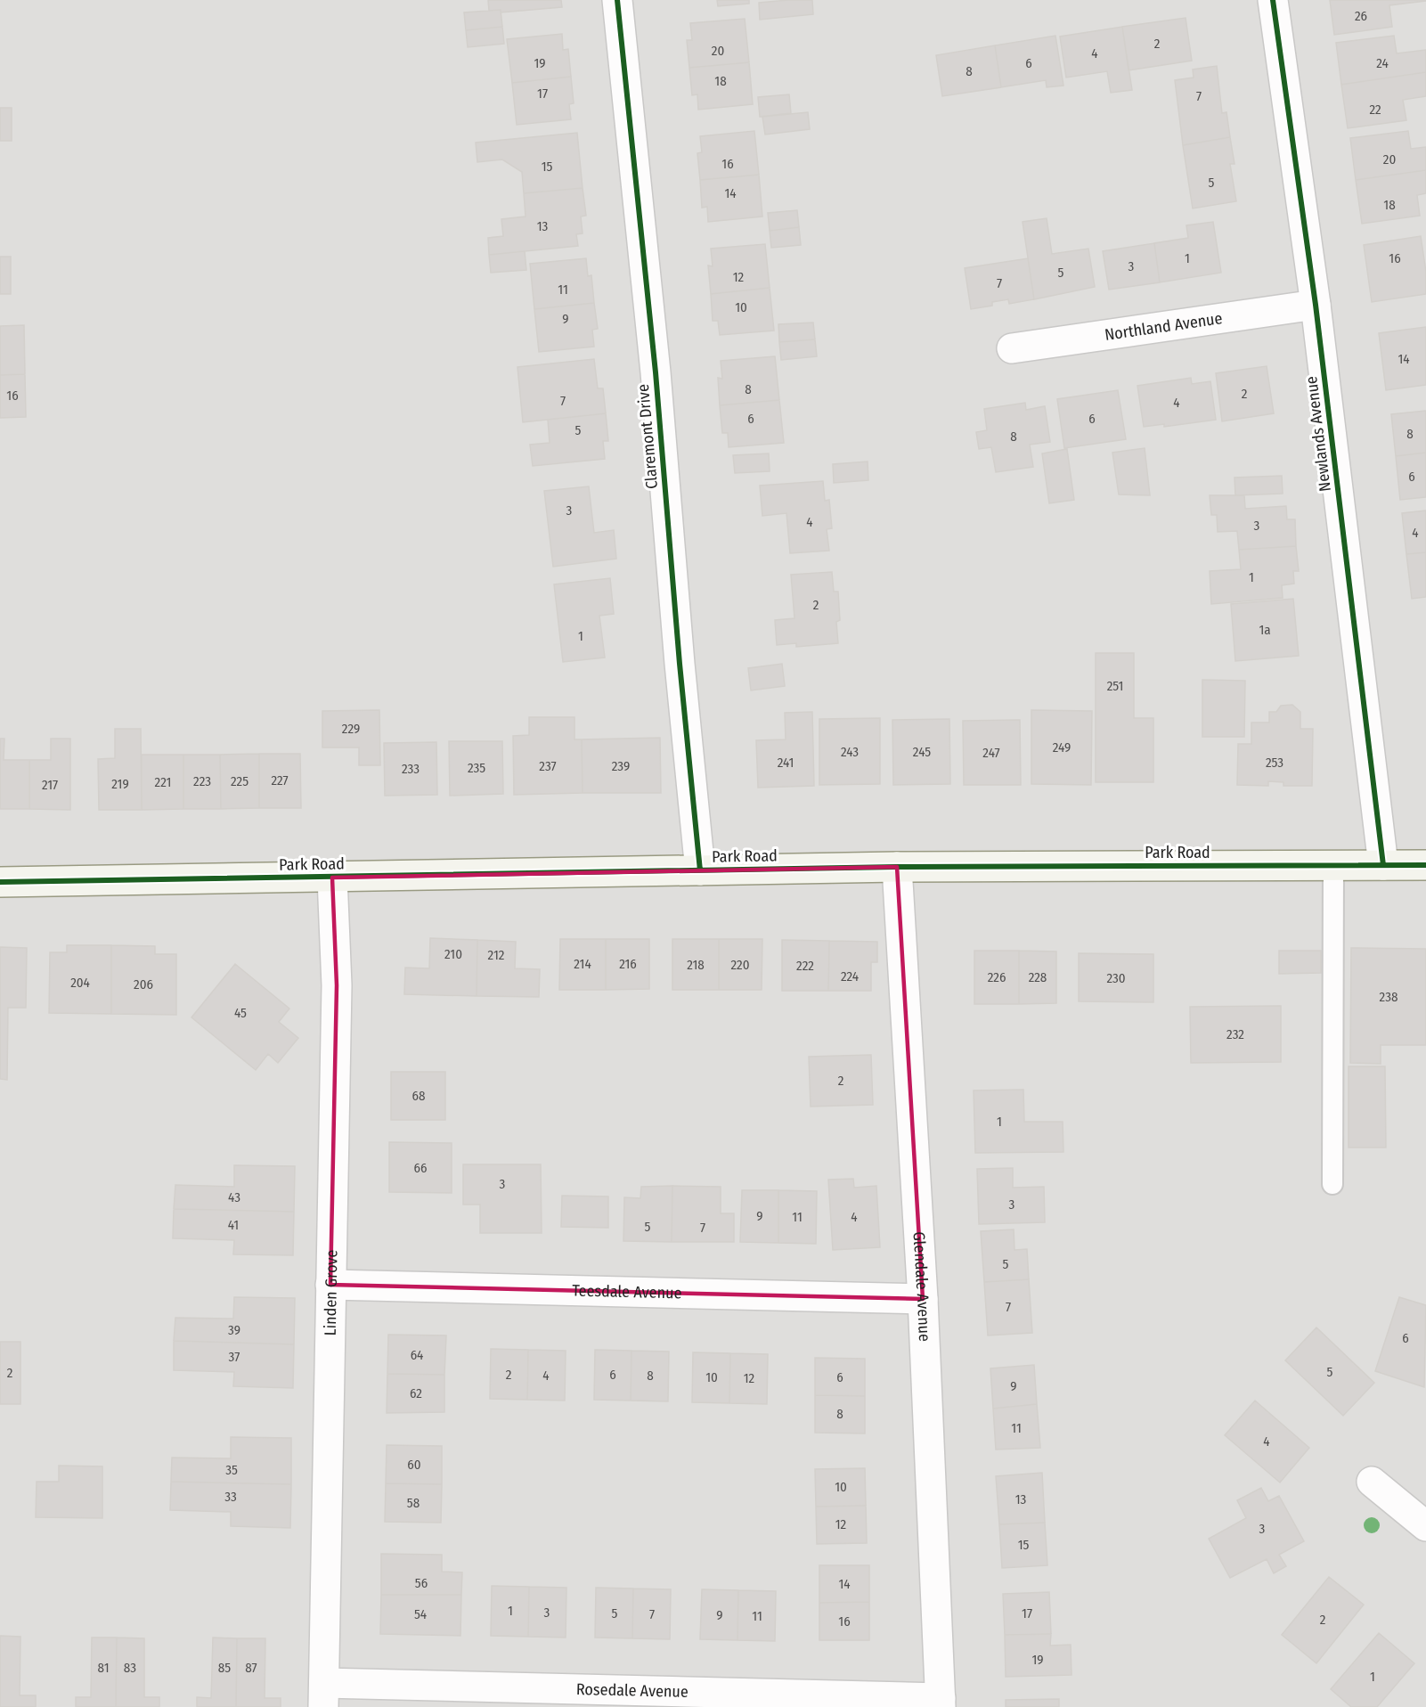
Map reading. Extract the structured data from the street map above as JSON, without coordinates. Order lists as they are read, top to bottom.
{
  "streets": {
    "street": [
      "Northland Avenue",
      "Newlands Avenue",
      "Claremont Drive",
      "Park Road",
      "Glendale Avenue",
      "Linden Grove",
      "Teesdale Avenue",
      "Rosedale Avenue"
    ]
  },
  "crossings": [
    ["Northland Avenue", "Newlands Avenue"],
    ["Newlands Avenue", "Park Road"],
    ["Claremont Drive", "Park Road"],
    ["Park Road", "Glendale Avenue"],
    ["Park Road", "Linden Grove"],
    ["Glendale Avenue", "Teesdale Avenue"],
    ["Glendale Avenue", "Rosedale Avenue"],
    ["Linden Grove", "Teesdale Avenue"],
    ["Linden Grove", "Rosedale Avenue"]
  ],
  "house_numbers": [
    "26",
    "2",
    "20",
    "4",
    "19",
    "6",
    "24",
    "8",
    "18",
    "17",
    "7",
    "22",
    "20",
    "16",
    "15",
    "5",
    "14",
    "18",
    "13",
    "1",
    "16",
    "3",
    "5",
    "12",
    "7",
    "11",
    "10",
    "9",
    "14",
    "8",
    "2",
    "16",
    "7",
    "4",
    "6",
    "6",
    "5",
    "8",
    "8",
    "6",
    "3",
    "4",
    "3",
    "4",
    "1",
    "2",
    "1a",
    "1",
    "251",
    "229",
    "249",
    "243",
    "245",
    "247",
    "241",
    "253",
    "237",
    "239",
    "235",
    "233",
    "227",
    "223",
    "225",
    "221",
    "219",
    "217",
    "210",
    "212",
    "214",
    "216",
    "218",
    "220",
    "222",
    "224",
    "226",
    "228",
    "230",
    "204",
    "206",
    "238",
    "45",
    "232",
    "2",
    "68",
    "1",
    "66",
    "3",
    "43",
    "3",
    "9",
    "11",
    "4",
    "41",
    "5",
    "7",
    "5",
    "7",
    "39",
    "6",
    "64",
    "37",
    "5",
    "2",
    "2",
    "6",
    "4",
    "8",
    "10",
    "6",
    "12",
    "9",
    "62",
    "8",
    "11",
    "4",
    "60",
    "35",
    "10",
    "33",
    "13",
    "58",
    "12",
    "3",
    "15",
    "56",
    "14",
    "1",
    "3",
    "5",
    "17",
    "54",
    "7",
    "9",
    "11",
    "2",
    "16",
    "19",
    "81",
    "83",
    "85",
    "87",
    "1"
  ]
}
